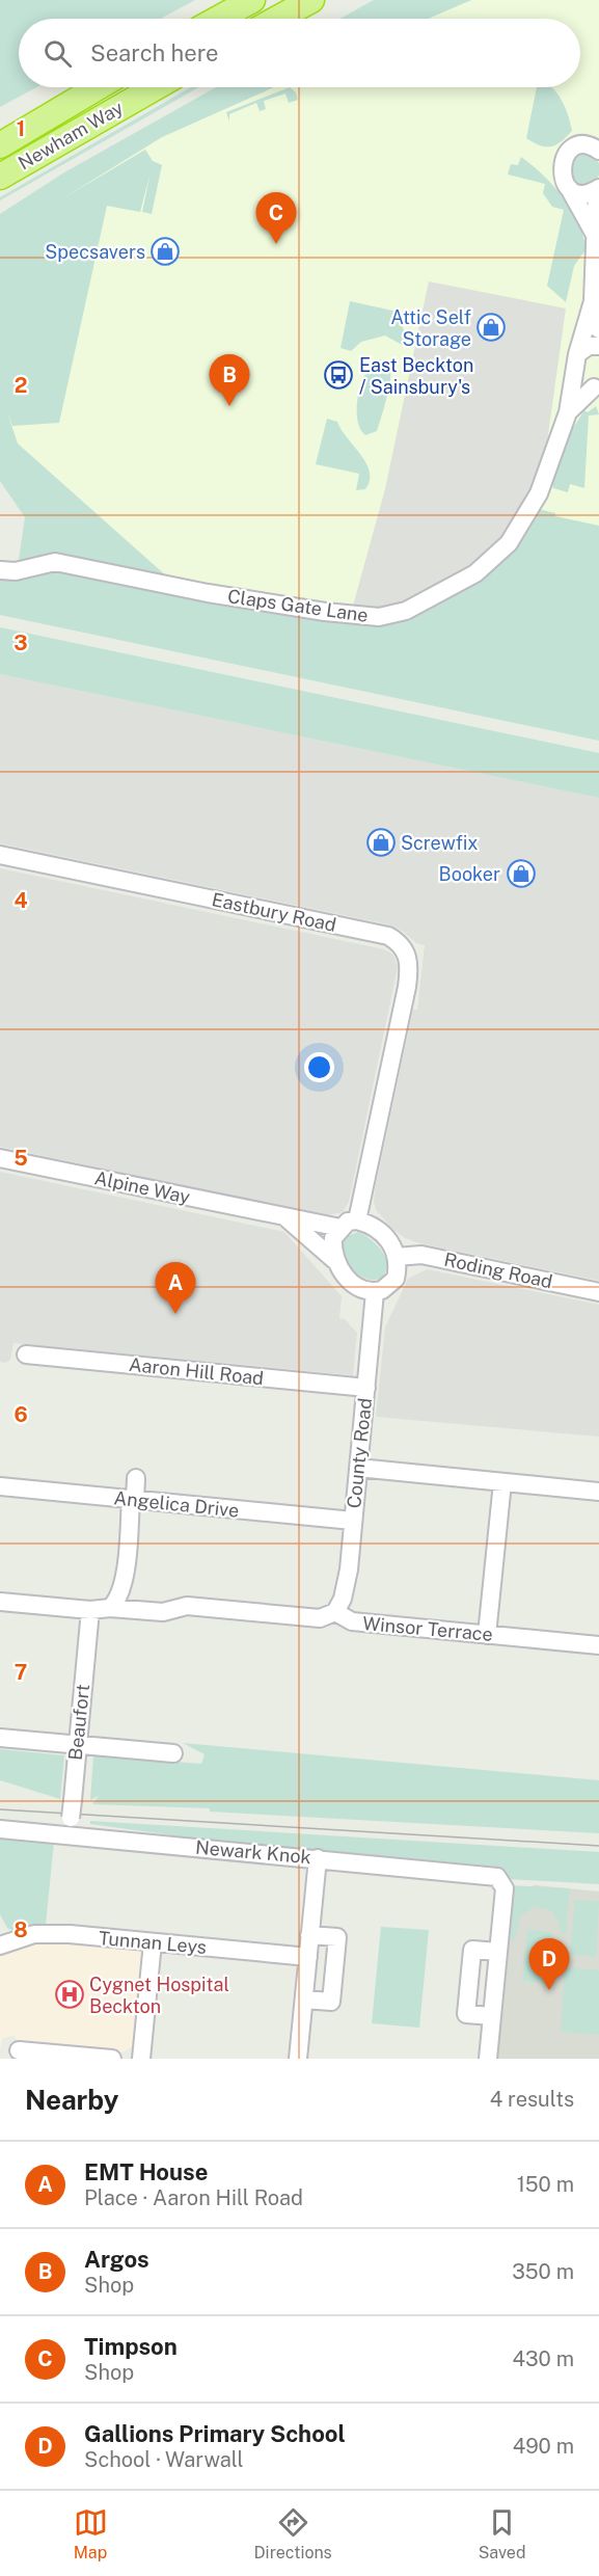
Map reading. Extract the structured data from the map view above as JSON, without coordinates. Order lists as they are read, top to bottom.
{
  "streets": {
    "highway": ["Newham Way"],
    "street": [
      "Claps Gate Lane",
      "Eastbury Road",
      "Alpine Way",
      "Roding Road",
      "Aaron Hill Road",
      "County Road",
      "Angelica Drive",
      "Winsor Terrace",
      "Beaufort",
      "Newark Knok",
      "Tunnan Leys"
    ]
  },
  "crossings": [
    ["Eastbury Road", "Alpine Way"],
    ["Eastbury Road", "Roding Road"],
    ["Eastbury Road", "County Road"],
    ["Alpine Way", "Roding Road"],
    ["Alpine Way", "County Road"],
    ["Roding Road", "County Road"],
    ["Aaron Hill Road", "County Road"],
    ["County Road", "Angelica Drive"],
    ["County Road", "Winsor Terrace"],
    ["Winsor Terrace", "Beaufort"],
    ["Beaufort", "Newark Knok"]
  ],
  "places": {
    "shop": [
      "Specsavers",
      "Attic Self Storage",
      "Screwfix",
      "Booker"
    ],
    "bus stop": ["East Beckton / Sainsbury's"],
    "hospital": ["Cygnet Hospital Beckton"]
  },
  "page": {
    "search": "Search here",
    "pins": [
      "C",
      "B",
      "A",
      "D"
    ],
    "heading": ["Nearby", "4 results"],
    "list": [
      {
        "mark": "A",
        "name": "EMT House",
        "note": "Place · Aaron Hill Road",
        "value": "150 m"
      },
      {
        "mark": "B",
        "name": "Argos",
        "note": "Shop",
        "value": "350 m"
      },
      {
        "mark": "C",
        "name": "Timpson",
        "note": "Shop",
        "value": "430 m"
      },
      {
        "mark": "D",
        "name": "Gallions Primary School",
        "note": "School · Warwall",
        "value": "490 m"
      }
    ],
    "nav": ["Map", "Directions", "Saved"]
  },
  "grid": {
    "rows": [
      "1",
      "2",
      "3",
      "4",
      "5",
      "6",
      "7",
      "8"
    ]
  }
}
